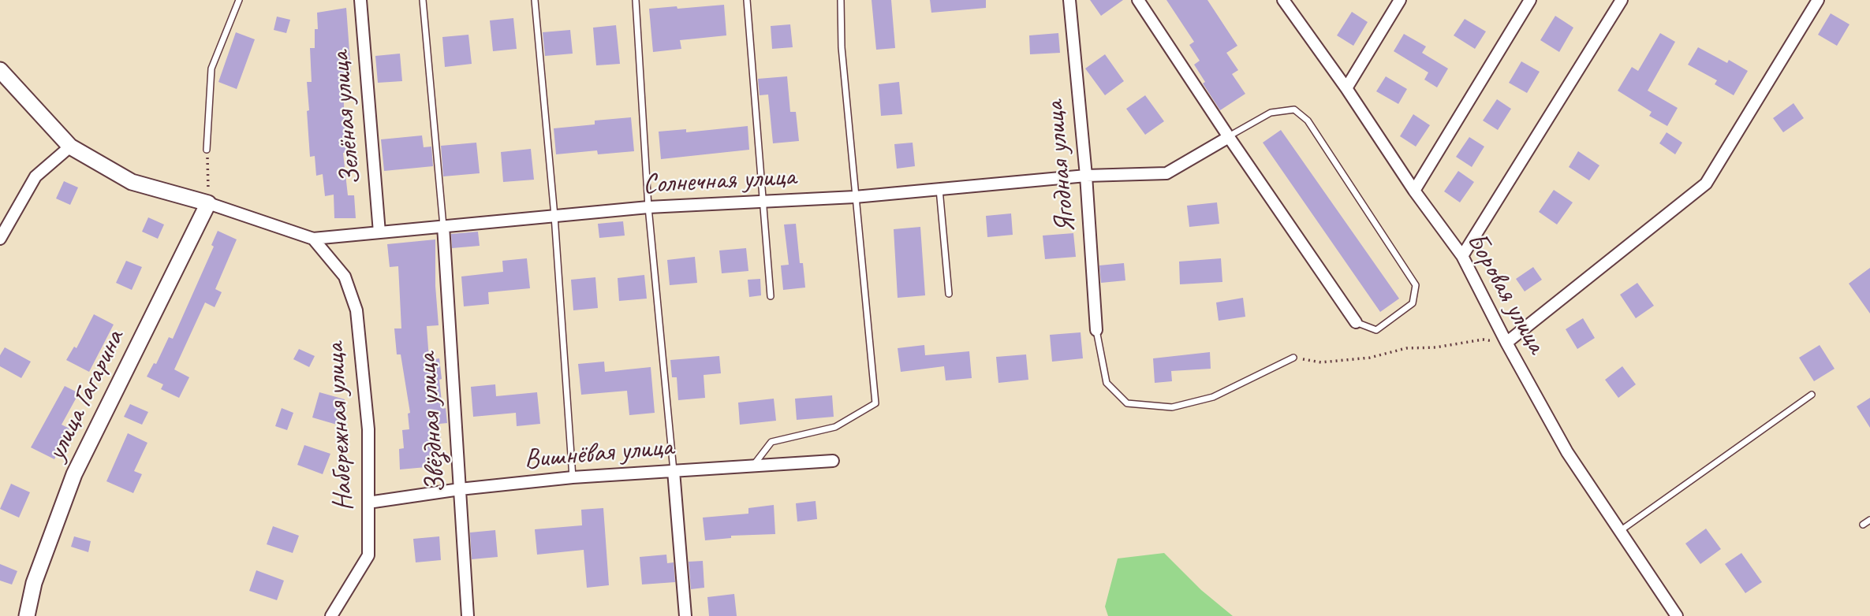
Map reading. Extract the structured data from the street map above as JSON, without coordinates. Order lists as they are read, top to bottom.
{
  "streets": {
    "street": [
      "Зелёная улица",
      "Ягодная улица",
      "Солнечная улица",
      "Боровая улица",
      "улица Гагарина",
      "Звёздная улица",
      "Набережная улица",
      "Вишнёвая улица"
    ]
  },
  "crossings": [
    ["Зелёная улица", "Солнечная улица"],
    ["Ягодная улица", "Солнечная улица"],
    ["Солнечная улица", "улица Гагарина"],
    ["Солнечная улица", "Звёздная улица"],
    ["Солнечная улица", "Набережная улица"],
    ["Звёздная улица", "Вишнёвая улица"],
    ["Набережная улица", "Вишнёвая улица"]
  ]
}
